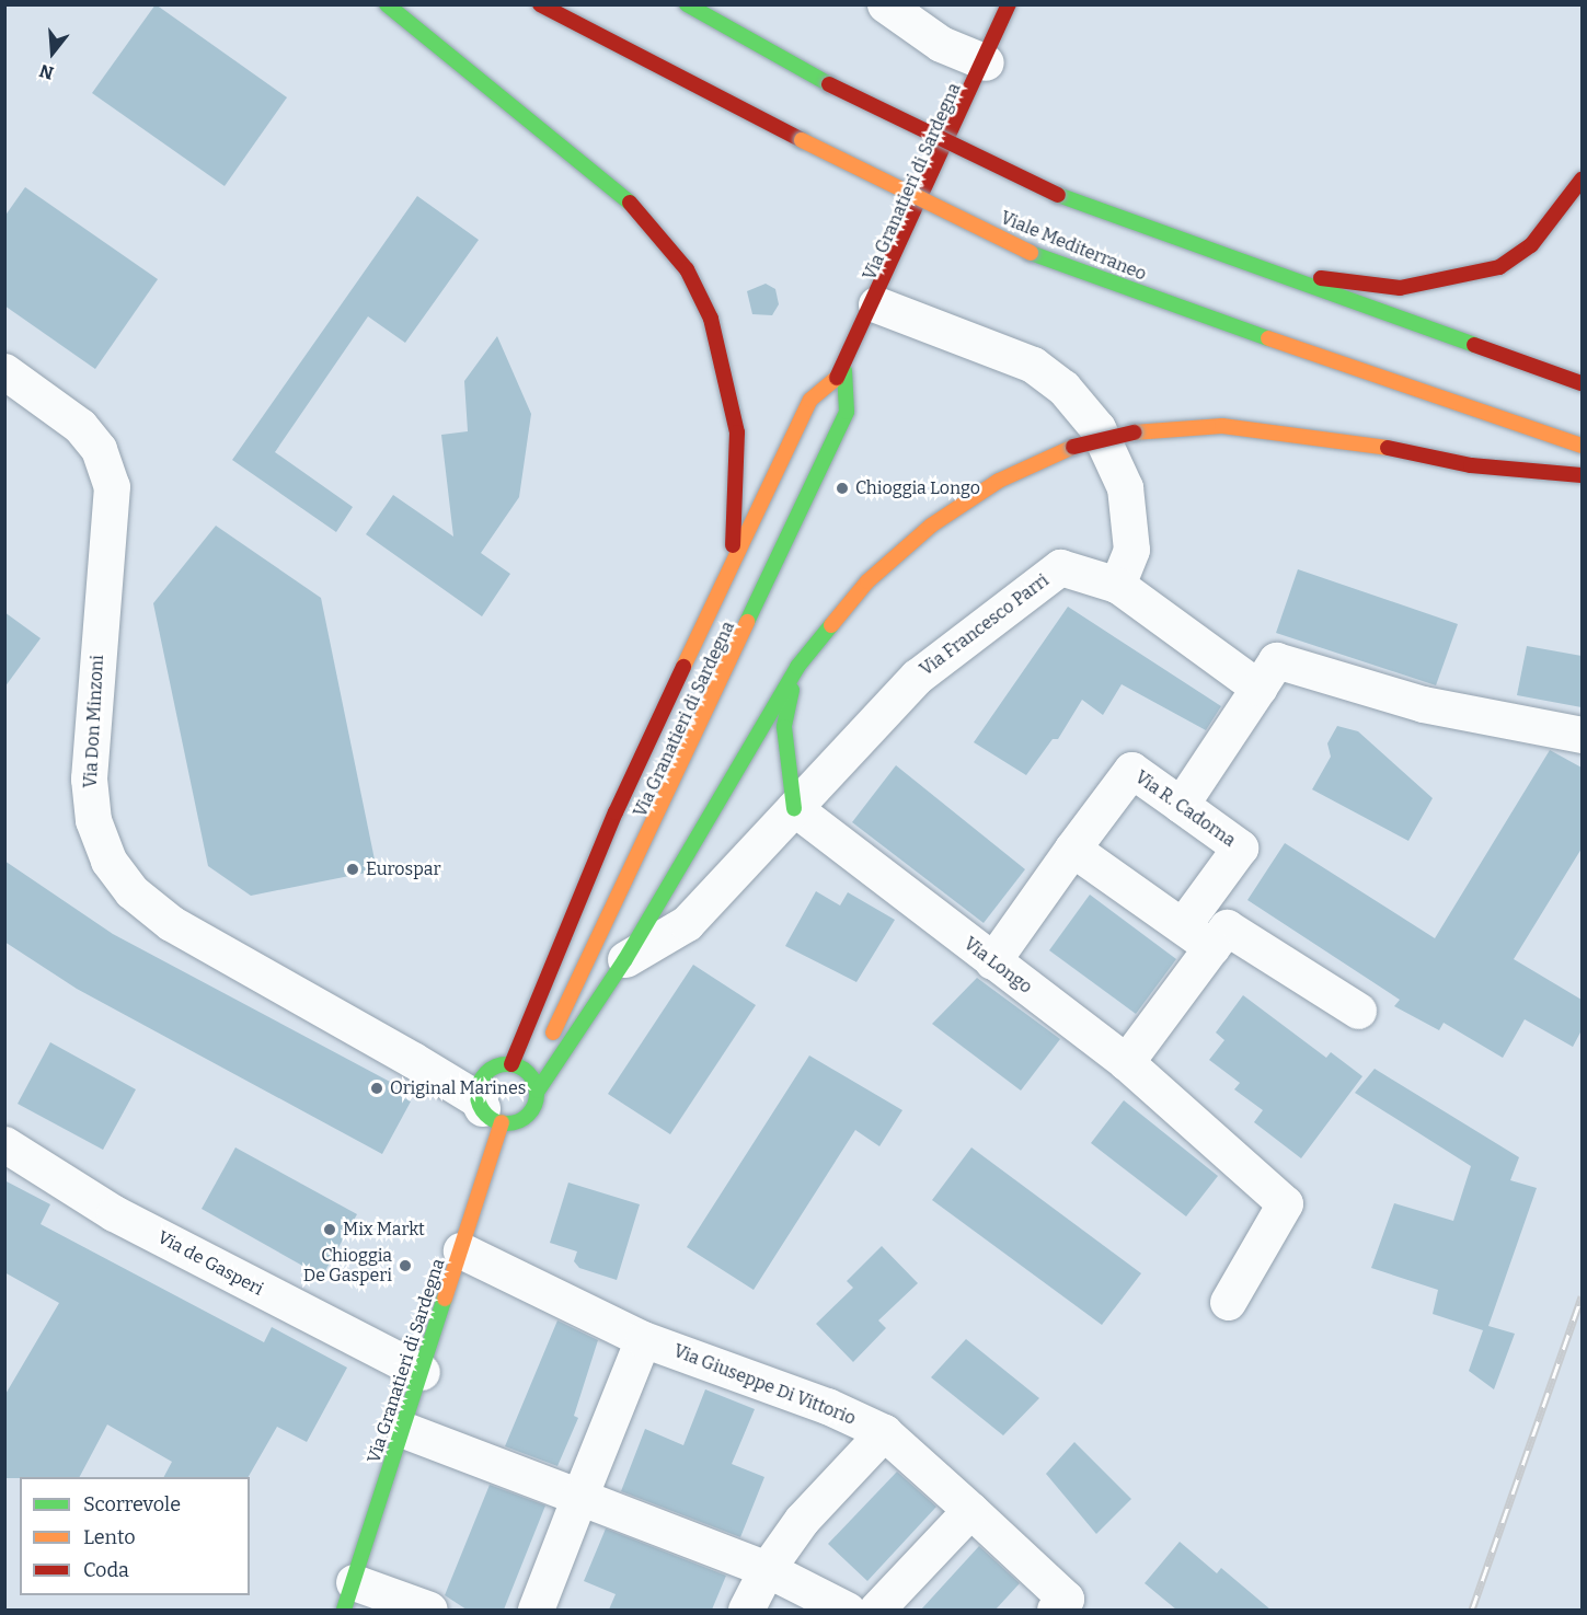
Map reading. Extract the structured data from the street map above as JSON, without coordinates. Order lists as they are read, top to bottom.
{
  "streets": {
    "street": [
      "Via Granatieri di Sardegna",
      "Viale Mediterraneo",
      "Via Francesco Parri",
      "Via Don Minzoni",
      "Via R. Cadorna",
      "Via Longo",
      "Via de Gasperi",
      "Via Giuseppe Di Vittorio"
    ]
  },
  "crossings": [
    ["Via Granatieri di Sardegna", "Via Don Minzoni"],
    ["Via Granatieri di Sardegna", "Via de Gasperi"],
    ["Via Granatieri di Sardegna", "Via Giuseppe Di Vittorio"],
    ["Via Francesco Parri", "Via Longo"],
    ["Via R. Cadorna", "Via Longo"]
  ],
  "places": [
    "Chioggia Longo",
    "Eurospar",
    "Original Marines",
    "Mix Markt",
    "Chioggia De Gasperi"
  ],
  "legend": ["Scorrevole", "Lento", "Coda"],
  "north": "bottom"
}
